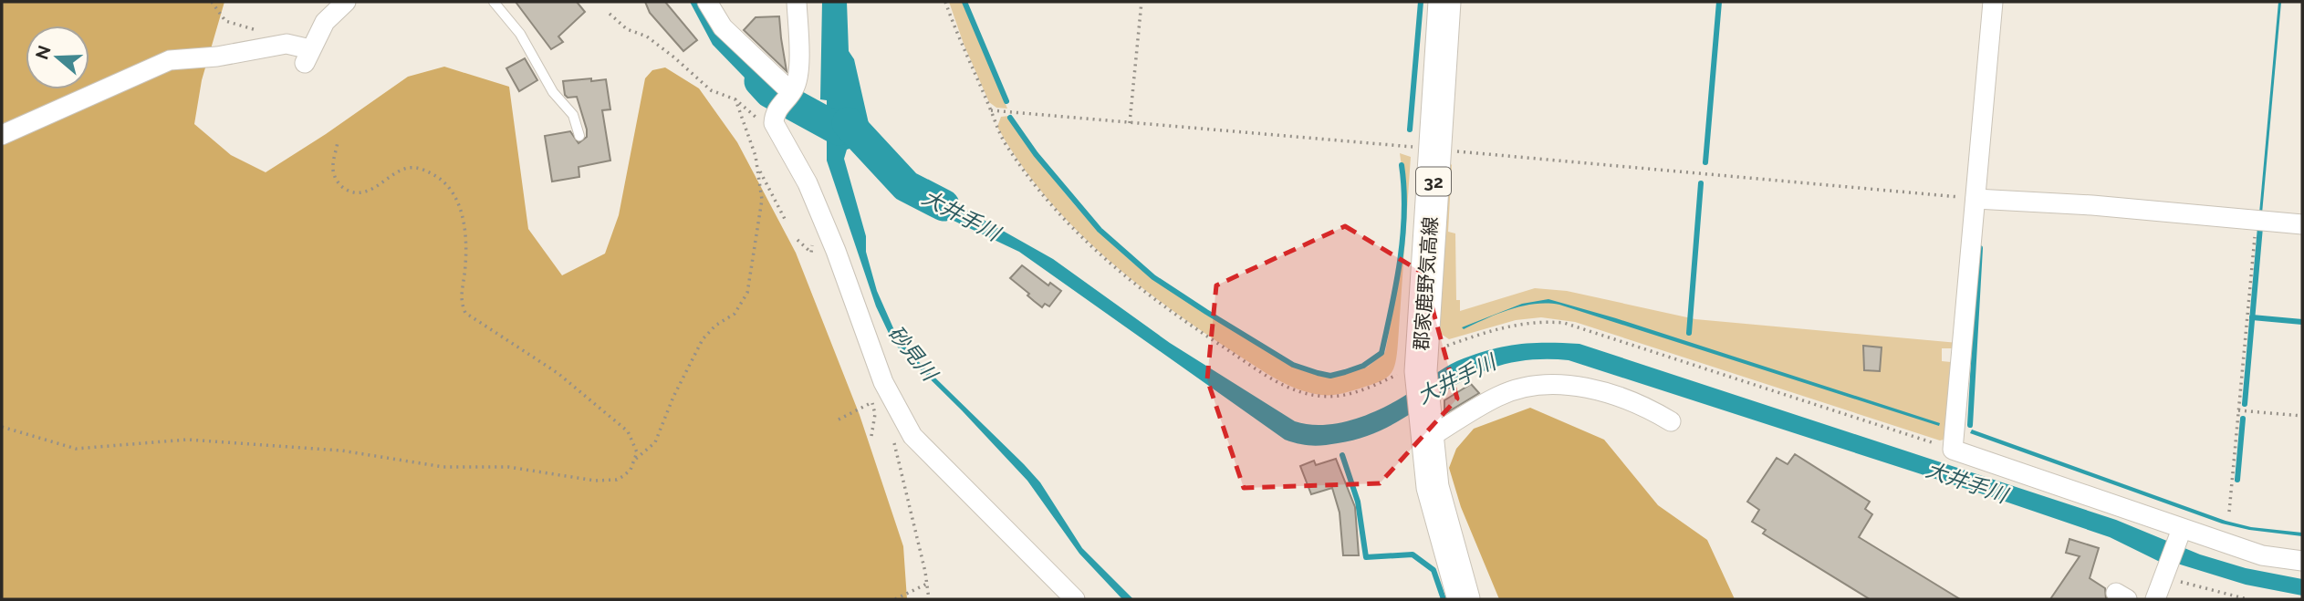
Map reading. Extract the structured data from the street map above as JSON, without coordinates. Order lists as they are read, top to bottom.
{
  "streets": {
    "main road": ["32", "郡家鹿野気高線"]
  },
  "water": ["大井手川", "砂見川"],
  "north": "left"
}
